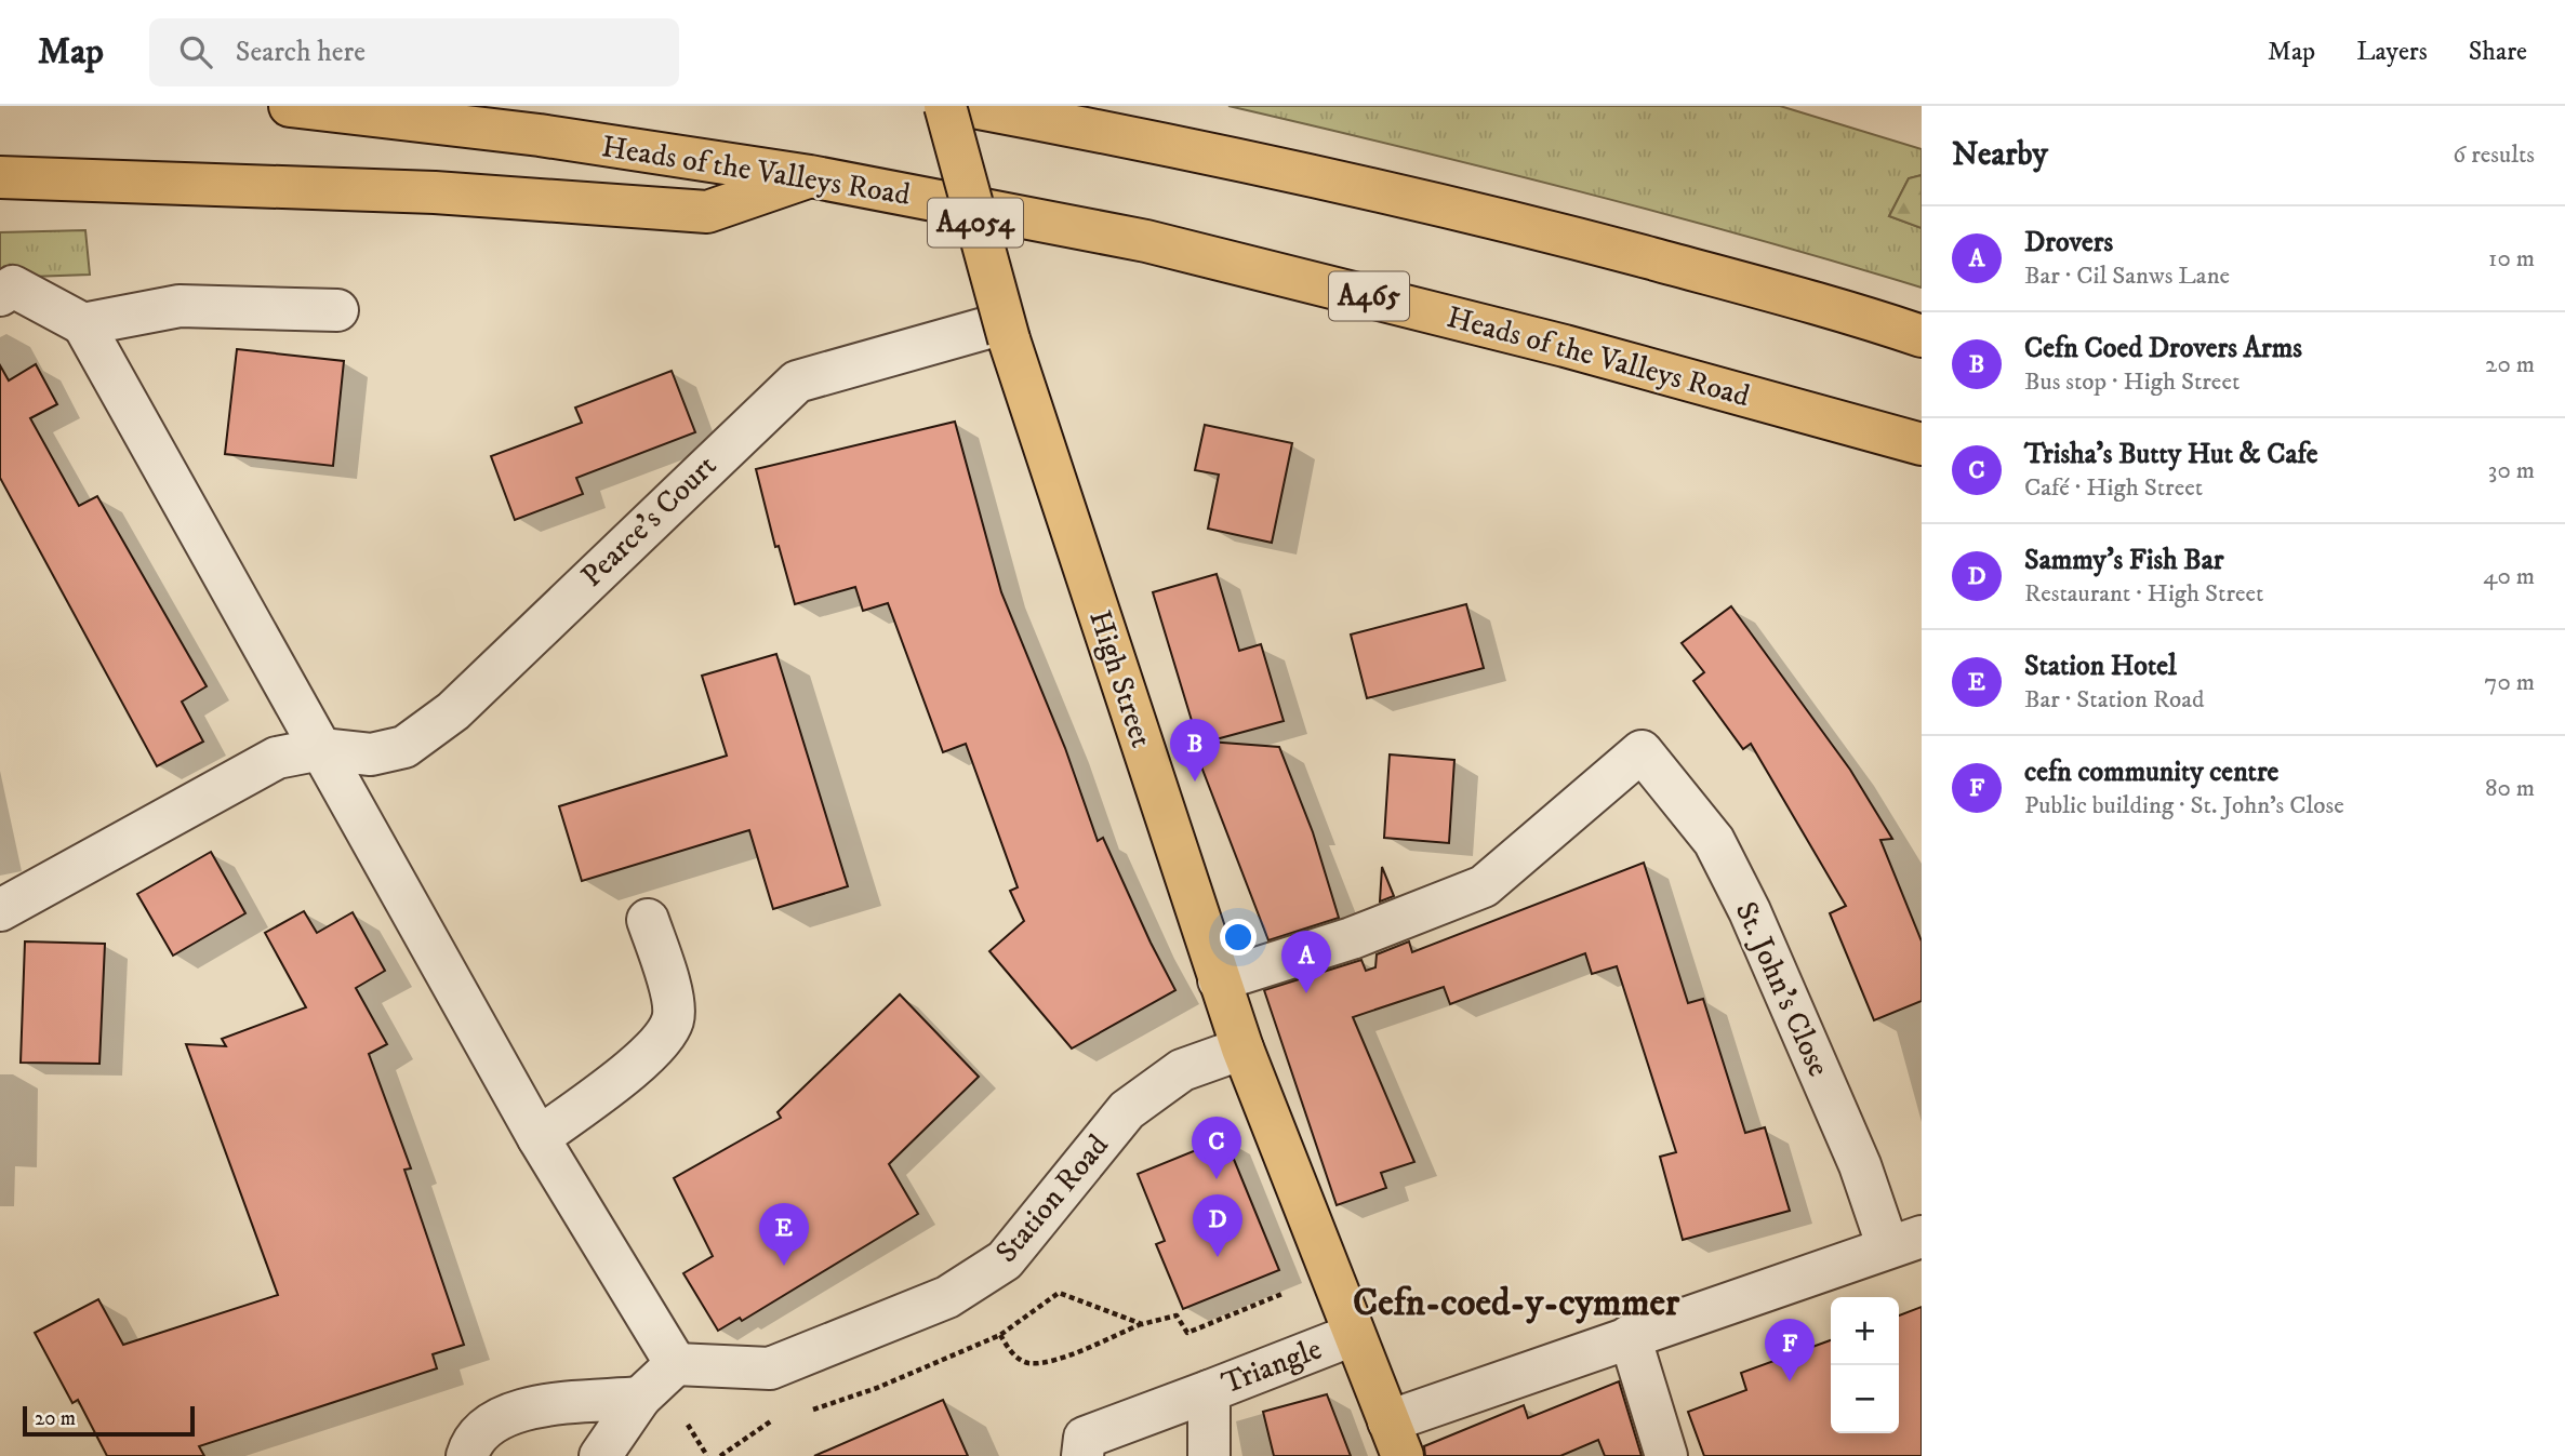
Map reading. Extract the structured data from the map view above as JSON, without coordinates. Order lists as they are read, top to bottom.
{
  "streets": {
    "main road": [
      "Heads of the Valleys Road",
      "A4054",
      "A465",
      "High Street"
    ],
    "street": [
      "Pearce's Court",
      "St. John's Close",
      "Station Road",
      "Triangle"
    ]
  },
  "crossings": [
    ["Pearce's Court", "High Street"],
    ["High Street", "St. John's Close"],
    ["High Street", "Station Road"],
    ["High Street", "Triangle"]
  ],
  "districts": ["Cefn-coed-y-cymmer"],
  "scale_bar": "20 m",
  "page": {
    "header": "Map",
    "search": "Search here",
    "nav": ["Map", "Layers", "Share"],
    "heading": ["Nearby", "6 results"],
    "list": [
      {
        "mark": "A",
        "name": "Drovers",
        "note": "Bar · Cil Sanws Lane",
        "value": "10 m"
      },
      {
        "mark": "B",
        "name": "Cefn Coed Drovers Arms",
        "note": "Bus stop · High Street",
        "value": "20 m"
      },
      {
        "mark": "C",
        "name": "Trisha's Butty Hut & Cafe",
        "note": "Café · High Street",
        "value": "30 m"
      },
      {
        "mark": "D",
        "name": "Sammy's Fish Bar",
        "note": "Restaurant · High Street",
        "value": "40 m"
      },
      {
        "mark": "E",
        "name": "Station Hotel",
        "note": "Bar · Station Road",
        "value": "70 m"
      },
      {
        "mark": "F",
        "name": "cefn community centre",
        "note": "Public building · St. John's Close",
        "value": "80 m"
      }
    ],
    "pins": [
      "B",
      "A",
      "C",
      "D",
      "E",
      "F"
    ],
    "map_buttons": ["+", "−"],
    "scale": "20 m"
  }
}
